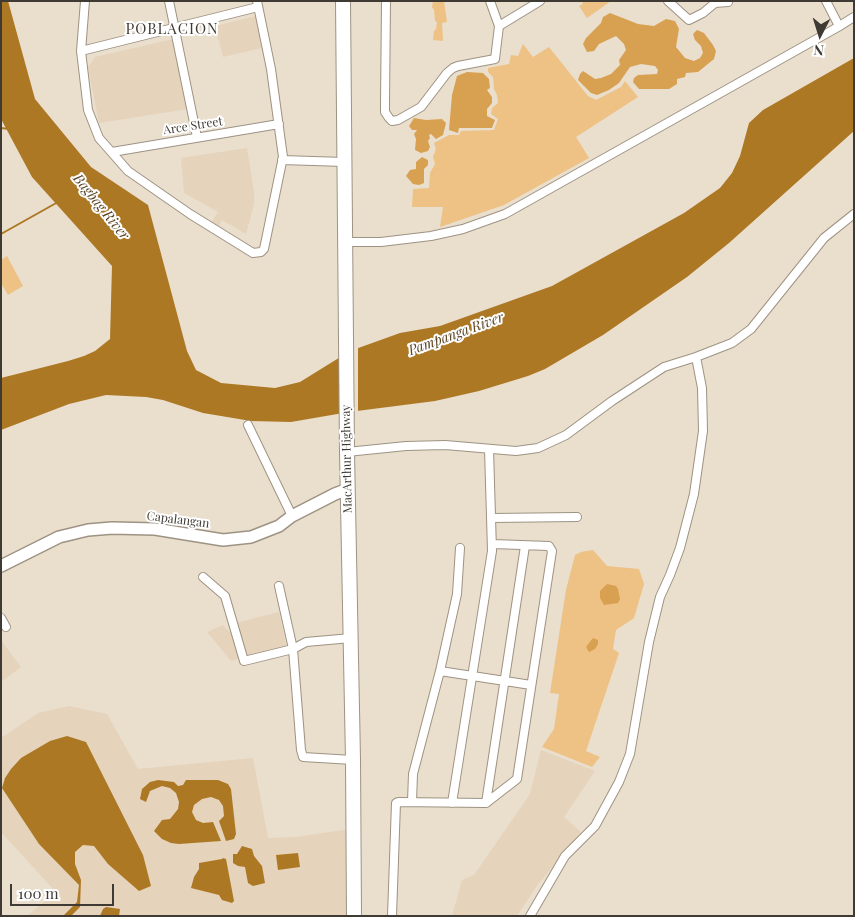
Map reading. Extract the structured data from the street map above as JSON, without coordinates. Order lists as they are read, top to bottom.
{
  "streets": {
    "highway": ["MacArthur Highway"],
    "street": ["Arce Street", "Capalangan"]
  },
  "crossings": [
    ["MacArthur Highway", "Capalangan"]
  ],
  "districts": ["POBLACION"],
  "water": ["Bagbag River", "Pampanga River"],
  "scale_bar": "100 m",
  "north": "bottom"
}
